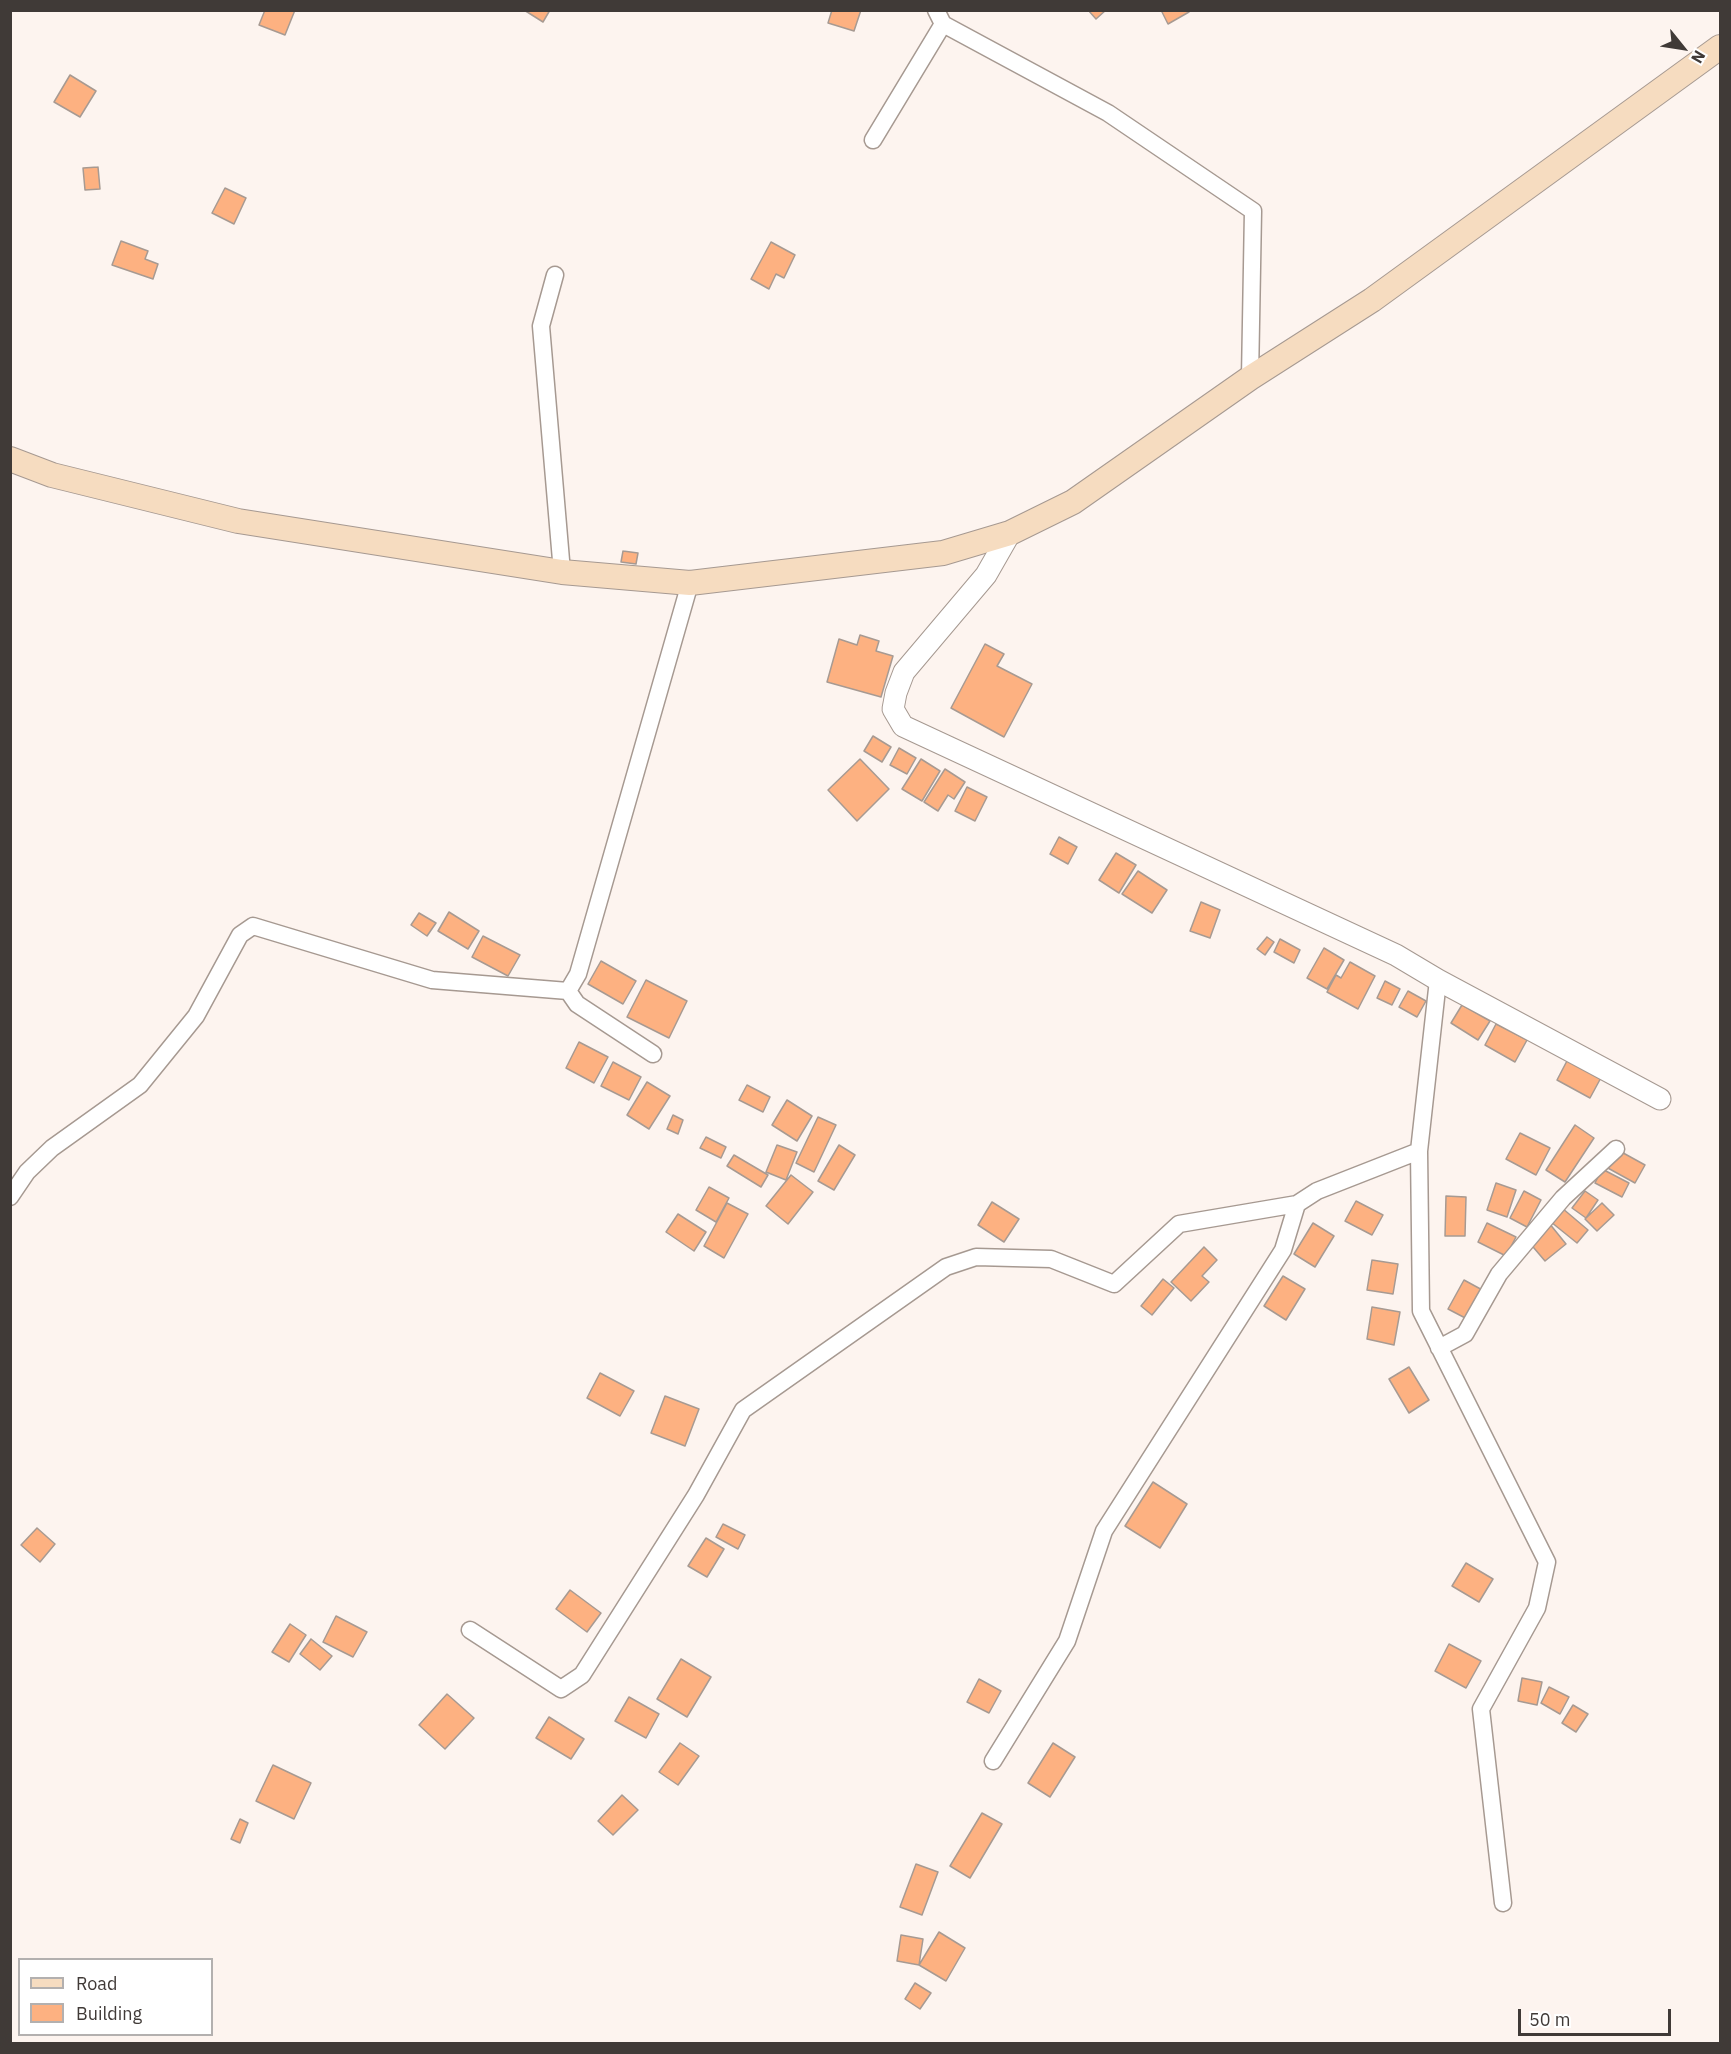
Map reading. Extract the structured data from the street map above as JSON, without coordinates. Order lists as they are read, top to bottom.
{
  "legend": ["Road", "Building"],
  "scale_bar": "50 m",
  "north": "bottom right"
}
